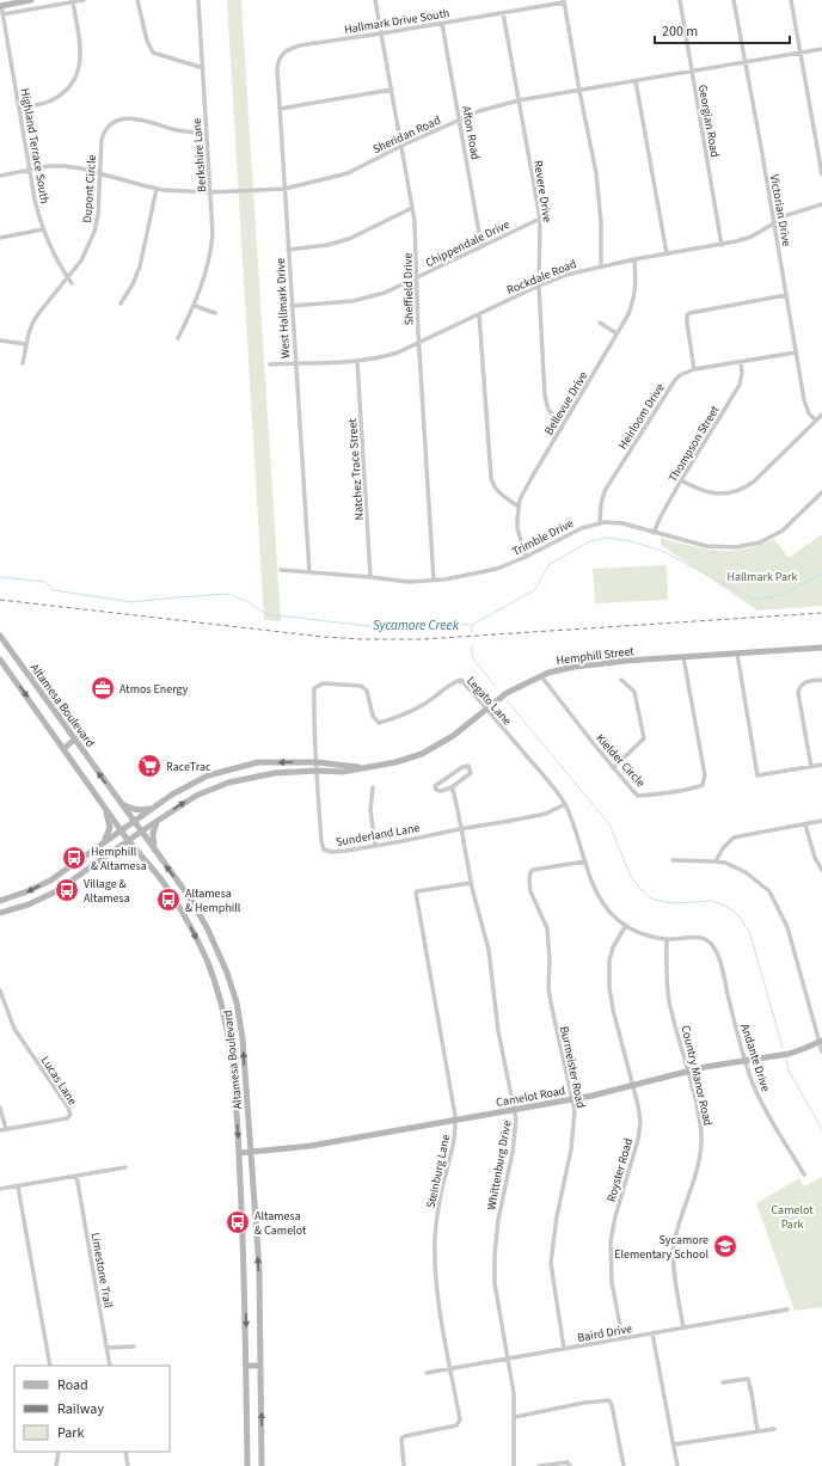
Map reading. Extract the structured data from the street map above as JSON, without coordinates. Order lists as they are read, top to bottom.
{
  "streets": {
    "main road": ["Hemphill Street", "Altamesa Boulevard", "Camelot Road"],
    "street": [
      "Hallmark Drive South",
      "Georgian Road",
      "Afton Road",
      "Sheridan Road",
      "Highland Terrace South",
      "Berkshire Lane",
      "Dupont Circle",
      "Revere Drive",
      "Victorian Drive",
      "Chippendale Drive",
      "Rockdale Road",
      "Sheffield Drive",
      "West Hallmark Drive",
      "Bellevue Drive",
      "Heirloom Drive",
      "Thompson Street",
      "Natchez Trace Street",
      "Trimble Drive",
      "Legato Lane",
      "Kielder Circle",
      "Sunderland Lane",
      "Andante Drive",
      "Burmeister Road",
      "Country Manor Road",
      "Lucas Lane",
      "Whittenburg Drive",
      "Royster Road",
      "Steinburg Lane",
      "Limestone Trail",
      "Baird Drive"
    ]
  },
  "crossings": [
    ["Hallmark Drive South", "Afton Road"],
    ["Hallmark Drive South", "Revere Drive"],
    ["Hallmark Drive South", "Sheffield Drive"],
    ["Hallmark Drive South", "West Hallmark Drive"],
    ["Georgian Road", "Sheridan Road"],
    ["Georgian Road", "Rockdale Road"],
    ["Afton Road", "Sheridan Road"],
    ["Afton Road", "Chippendale Drive"],
    ["Sheridan Road", "Highland Terrace South"],
    ["Sheridan Road", "Berkshire Lane"],
    ["Sheridan Road", "Dupont Circle"],
    ["Sheridan Road", "Revere Drive"],
    ["Sheridan Road", "Victorian Drive"],
    ["Sheridan Road", "Sheffield Drive"],
    ["Sheridan Road", "West Hallmark Drive"],
    ["Highland Terrace South", "Dupont Circle"],
    ["Berkshire Lane", "Dupont Circle"],
    ["Revere Drive", "Chippendale Drive"],
    ["Revere Drive", "Rockdale Road"],
    ["Revere Drive", "Bellevue Drive"],
    ["Victorian Drive", "Rockdale Road"],
    ["Victorian Drive", "Heirloom Drive"],
    ["Chippendale Drive", "Sheffield Drive"],
    ["Chippendale Drive", "West Hallmark Drive"],
    ["Rockdale Road", "Sheffield Drive"],
    ["Rockdale Road", "West Hallmark Drive"],
    ["Rockdale Road", "Bellevue Drive"],
    ["Rockdale Road", "Natchez Trace Street"],
    ["Sheffield Drive", "Trimble Drive"],
    ["West Hallmark Drive", "Trimble Drive"],
    ["Bellevue Drive", "Trimble Drive"],
    ["Heirloom Drive", "Thompson Street"],
    ["Heirloom Drive", "Trimble Drive"],
    ["Thompson Street", "Trimble Drive"],
    ["Natchez Trace Street", "Trimble Drive"],
    ["Hemphill Street", "Legato Lane"],
    ["Hemphill Street", "Altamesa Boulevard"],
    ["Hemphill Street", "Kielder Circle"],
    ["Hemphill Street", "Sunderland Lane"],
    ["Legato Lane", "Sunderland Lane"],
    ["Legato Lane", "Andante Drive"],
    ["Legato Lane", "Burmeister Road"],
    ["Legato Lane", "Country Manor Road"],
    ["Legato Lane", "Royster Road"],
    ["Altamesa Boulevard", "Camelot Road"],
    ["Sunderland Lane", "Whittenburg Drive"],
    ["Andante Drive", "Camelot Road"],
    ["Burmeister Road", "Camelot Road"],
    ["Burmeister Road", "Baird Drive"],
    ["Country Manor Road", "Camelot Road"],
    ["Country Manor Road", "Baird Drive"],
    ["Camelot Road", "Whittenburg Drive"],
    ["Camelot Road", "Royster Road"],
    ["Camelot Road", "Steinburg Lane"],
    ["Whittenburg Drive", "Steinburg Lane"],
    ["Whittenburg Drive", "Baird Drive"],
    ["Royster Road", "Baird Drive"],
    ["Steinburg Lane", "Baird Drive"]
  ],
  "water": ["Sycamore Creek"],
  "parks": ["Hallmark Park", "Camelot Park"],
  "places": {
    "office": ["Atmos Energy"],
    "supermarket": ["RaceTrac"],
    "bus stop": [
      "Hemphill & Altamesa",
      "Village & Altamesa",
      "Altamesa & Hemphill",
      "Altamesa & Camelot"
    ],
    "school or university": ["Sycamore Elementary School"]
  },
  "legend": ["Road", "Railway", "Park"],
  "scale_bar": "200 m"
}
